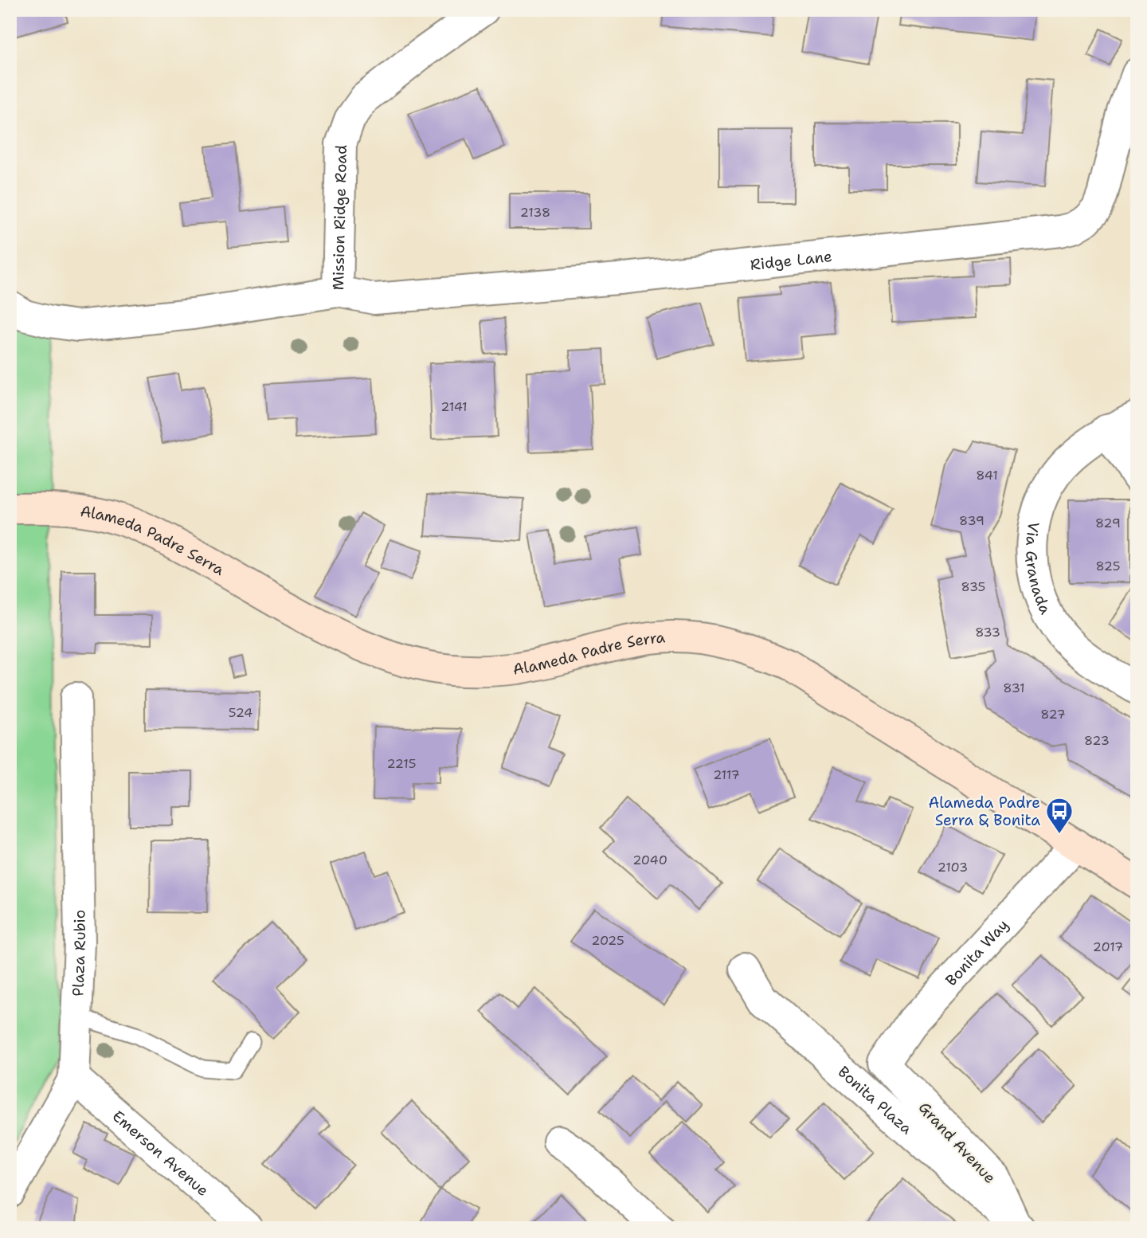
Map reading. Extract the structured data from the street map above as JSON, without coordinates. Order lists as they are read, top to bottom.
{
  "streets": {
    "street": [
      "Mission Ridge Road",
      "Ridge Lane",
      "Alameda Padre Serra",
      "Via Granada",
      "Bonita Way",
      "Plaza Rubio",
      "Bonita Plaza",
      "Grand Avenue",
      "Emerson Avenue"
    ]
  },
  "crossings": [
    ["Mission Ridge Road", "Ridge Lane"],
    ["Alameda Padre Serra", "Bonita Way"],
    ["Bonita Way", "Grand Avenue"],
    ["Plaza Rubio", "Emerson Avenue"],
    ["Bonita Plaza", "Grand Avenue"]
  ],
  "places": {
    "bus stop": ["Alameda Padre Serra & Bonita"]
  },
  "house_numbers": [
    "2138",
    "2141",
    "841",
    "839",
    "829",
    "825",
    "835",
    "833",
    "831",
    "524",
    "827",
    "823",
    "2215",
    "2117",
    "2040",
    "2103",
    "2025",
    "2017"
  ]
}
